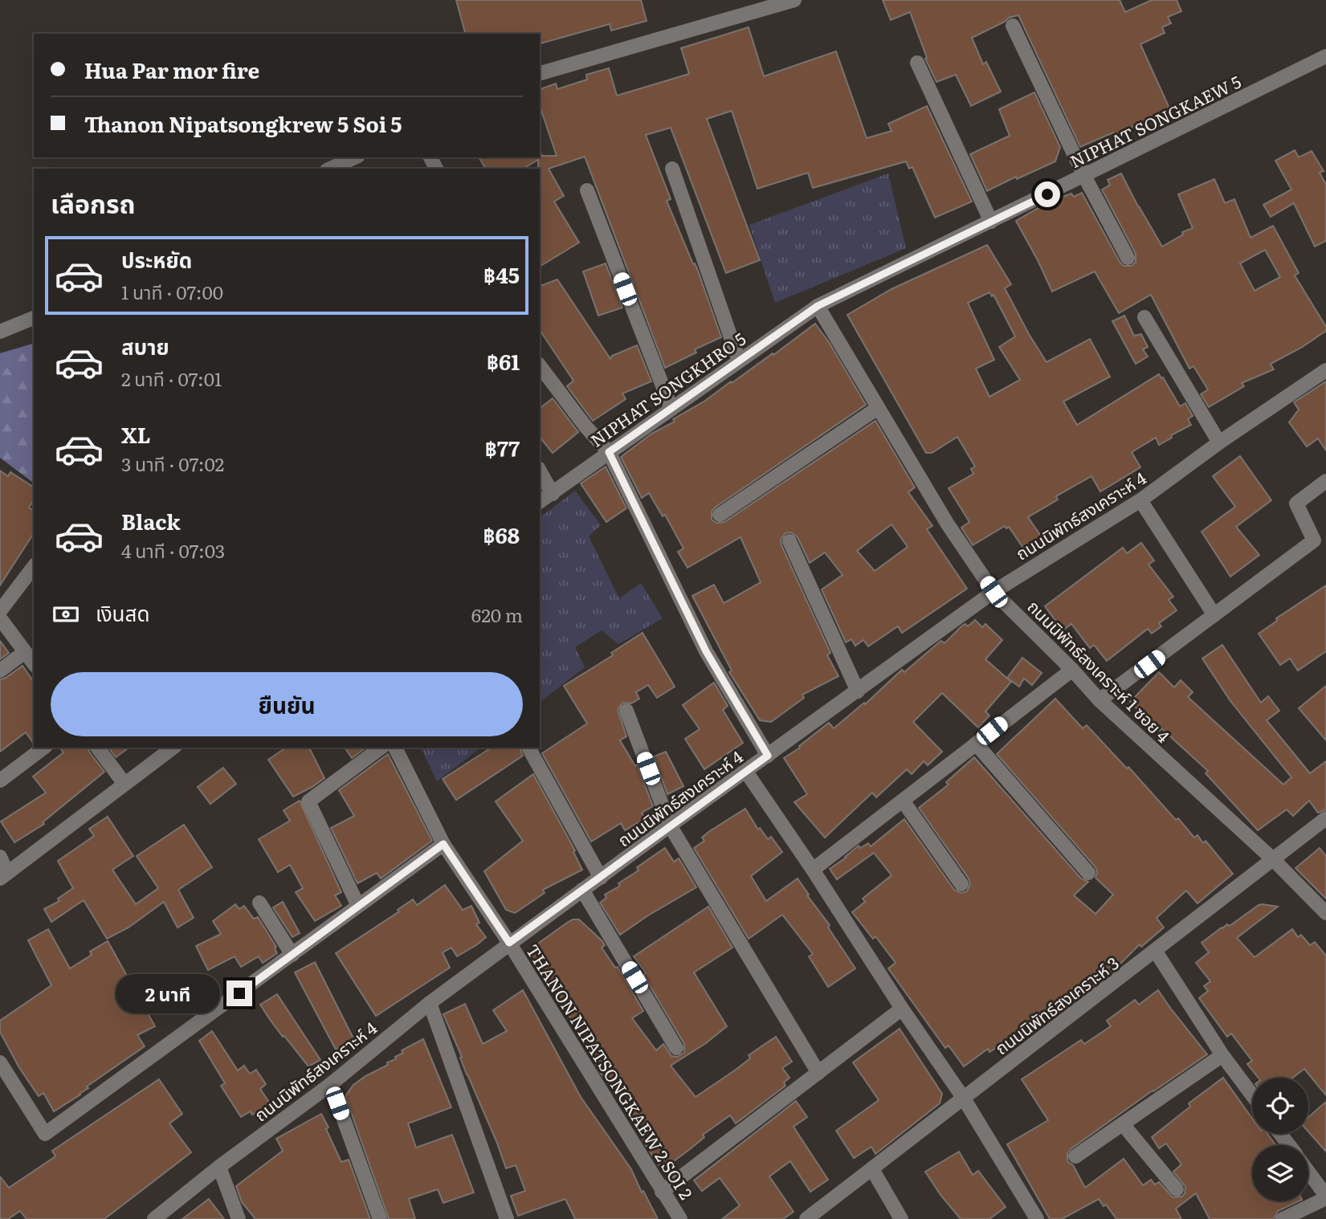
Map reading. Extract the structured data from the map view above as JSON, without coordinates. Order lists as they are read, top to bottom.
{
  "streets": {
    "street": [
      "NIPHAT SONGKAEW 5",
      "NIPHAT SONGKHRO 5",
      "ถนนนิพัทธ์สงเคราะห์ 4",
      "ถนนนิพัทธ์สงเคราะห์ 1 ซอย 4",
      "ถนนนิพัทธ์สงเคราะห์ 3",
      "THANON NIPATSONGKAEW 2 SOI 2"
    ]
  },
  "crossings": [
    ["NIPHAT SONGKAEW 5", "NIPHAT SONGKHRO 5"],
    ["NIPHAT SONGKAEW 5", "ถนนนิพัทธ์สงเคราะห์ 1 ซอย 4"],
    ["NIPHAT SONGKHRO 5", "ถนนนิพัทธ์สงเคราะห์ 1 ซอย 4"],
    ["ถนนนิพัทธ์สงเคราะห์ 4", "ถนนนิพัทธ์สงเคราะห์ 1 ซอย 4"],
    ["ถนนนิพัทธ์สงเคราะห์ 4", "THANON NIPATSONGKAEW 2 SOI 2"],
    ["ถนนนิพัทธ์สงเคราะห์ 1 ซอย 4", "ถนนนิพัทธ์สงเคราะห์ 3"]
  ],
  "page": {
    "banner": ["Hua Par mor fire", "Thanon Nipatsongkrew 5 Soi 5"],
    "heading": "เลือกรถ",
    "list": [
      {
        "name": "ประหยัด",
        "note": "1 นาที · 07:00",
        "value": "฿45"
      },
      {
        "name": "สบาย",
        "note": "2 นาที · 07:01",
        "value": "฿61"
      },
      {
        "name": "XL",
        "note": "3 นาที · 07:02",
        "value": "฿77"
      },
      {
        "name": "Black",
        "note": "4 นาที · 07:03",
        "value": "฿68"
      }
    ],
    "pay": ["เงินสด", "620 m"],
    "buttons": "ยืนยัน",
    "bubble": "2 นาที"
  }
}
